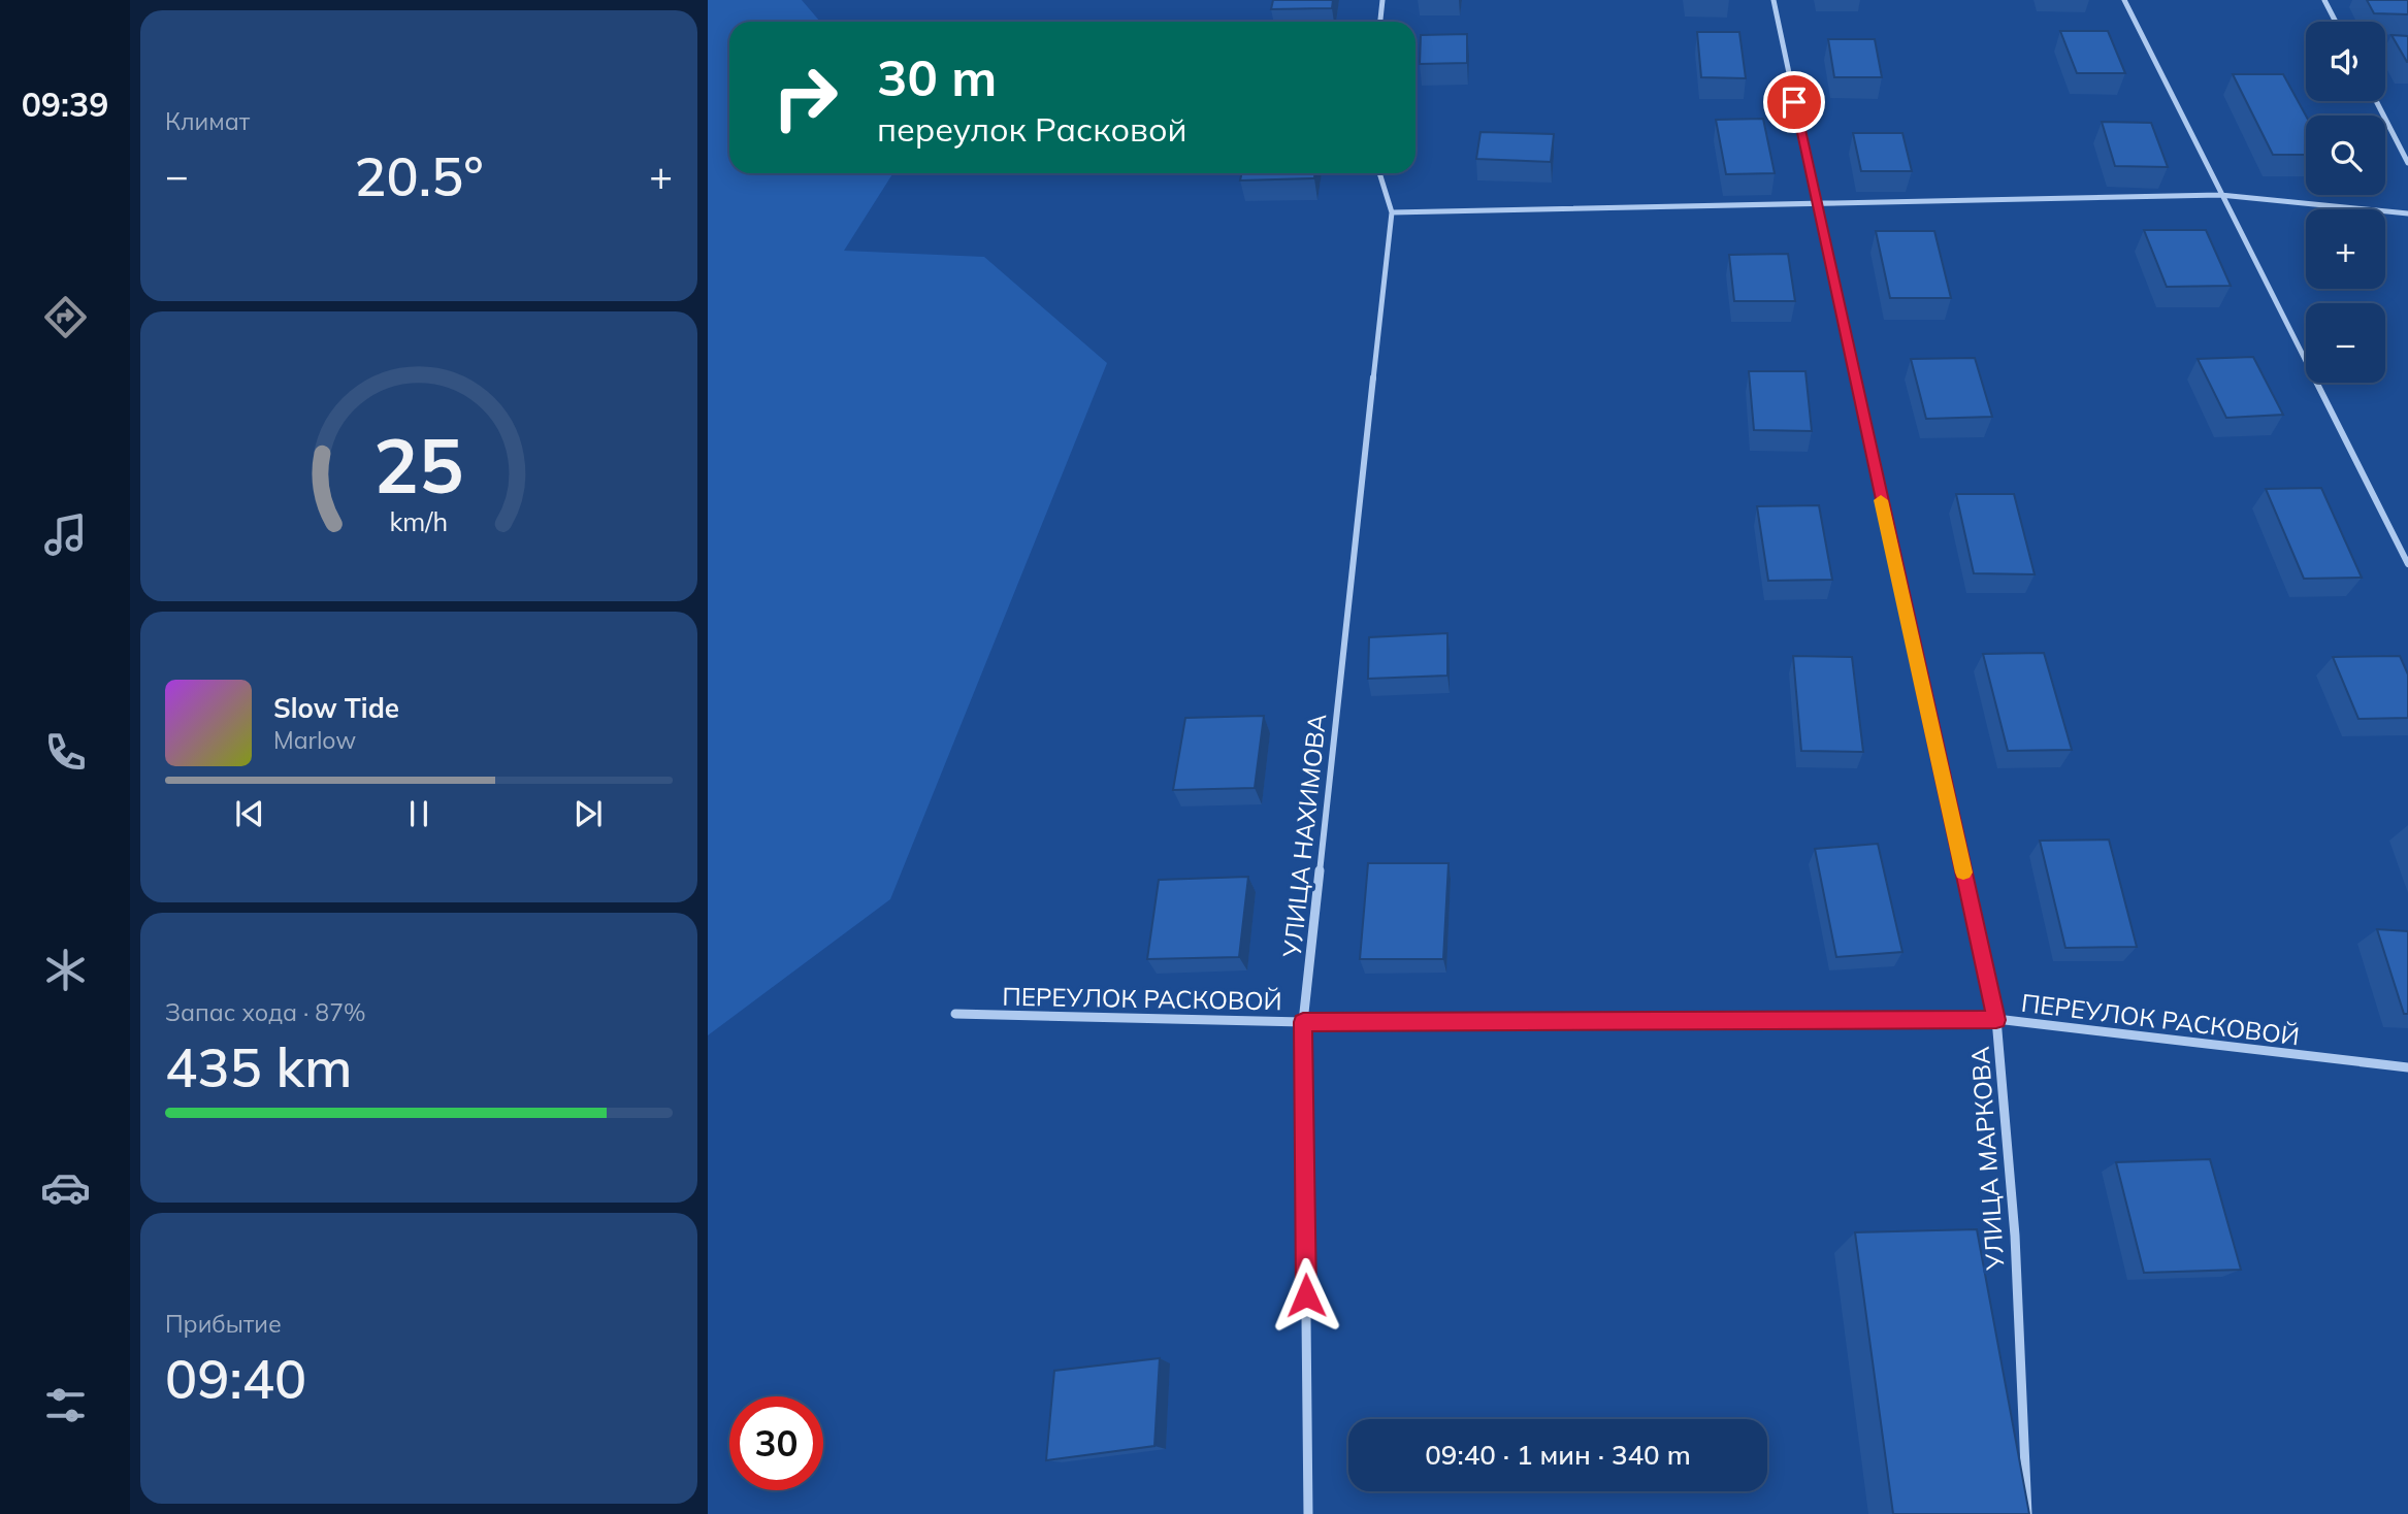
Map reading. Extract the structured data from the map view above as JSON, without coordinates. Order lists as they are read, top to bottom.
{
  "streets": {
    "street": ["УЛИЦА НАХИМОВА", "ПЕРЕУЛОК РАСКОВОЙ", "УЛИЦА МАРКОВА"]
  },
  "crossings": [
    ["УЛИЦА НАХИМОВА", "ПЕРЕУЛОК РАСКОВОЙ"],
    ["ПЕРЕУЛОК РАСКОВОЙ", "УЛИЦА МАРКОВА"]
  ],
  "page": {
    "tabs": "09:39",
    "tile": [
      "Климат",
      ["Запас хода · 87%", "435 km"],
      ["Прибытие", "09:40"]
    ],
    "map_buttons": ["+", "−"],
    "turn": ["30 m", "переулок Расковой"],
    "heat": ["−", "20.5°", "+"],
    "song": ["Slow Tide", "Marlow"],
    "limit": "30",
    "trip": "09:40 · 1 мин · 340 m",
    "gauge": ["25", "km/h"]
  }
}
